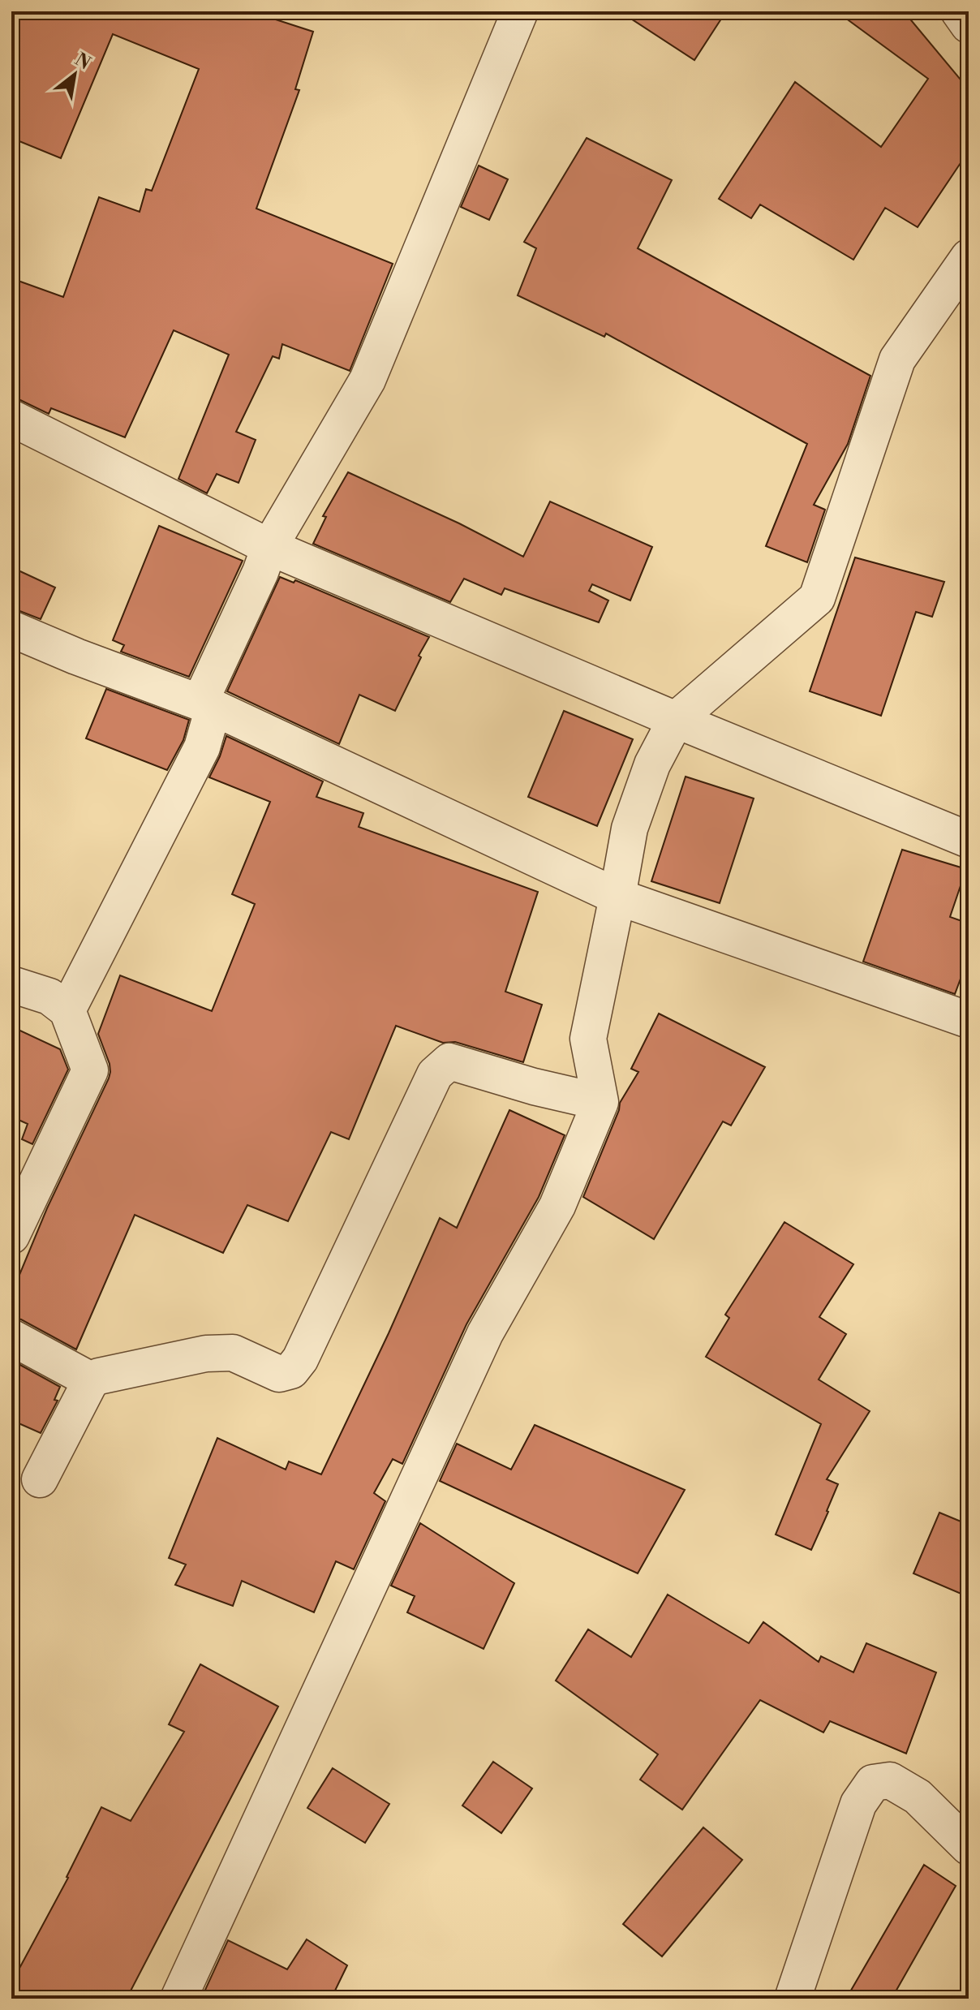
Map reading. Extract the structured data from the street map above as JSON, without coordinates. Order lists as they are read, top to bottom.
{
  "north": "top right"
}
